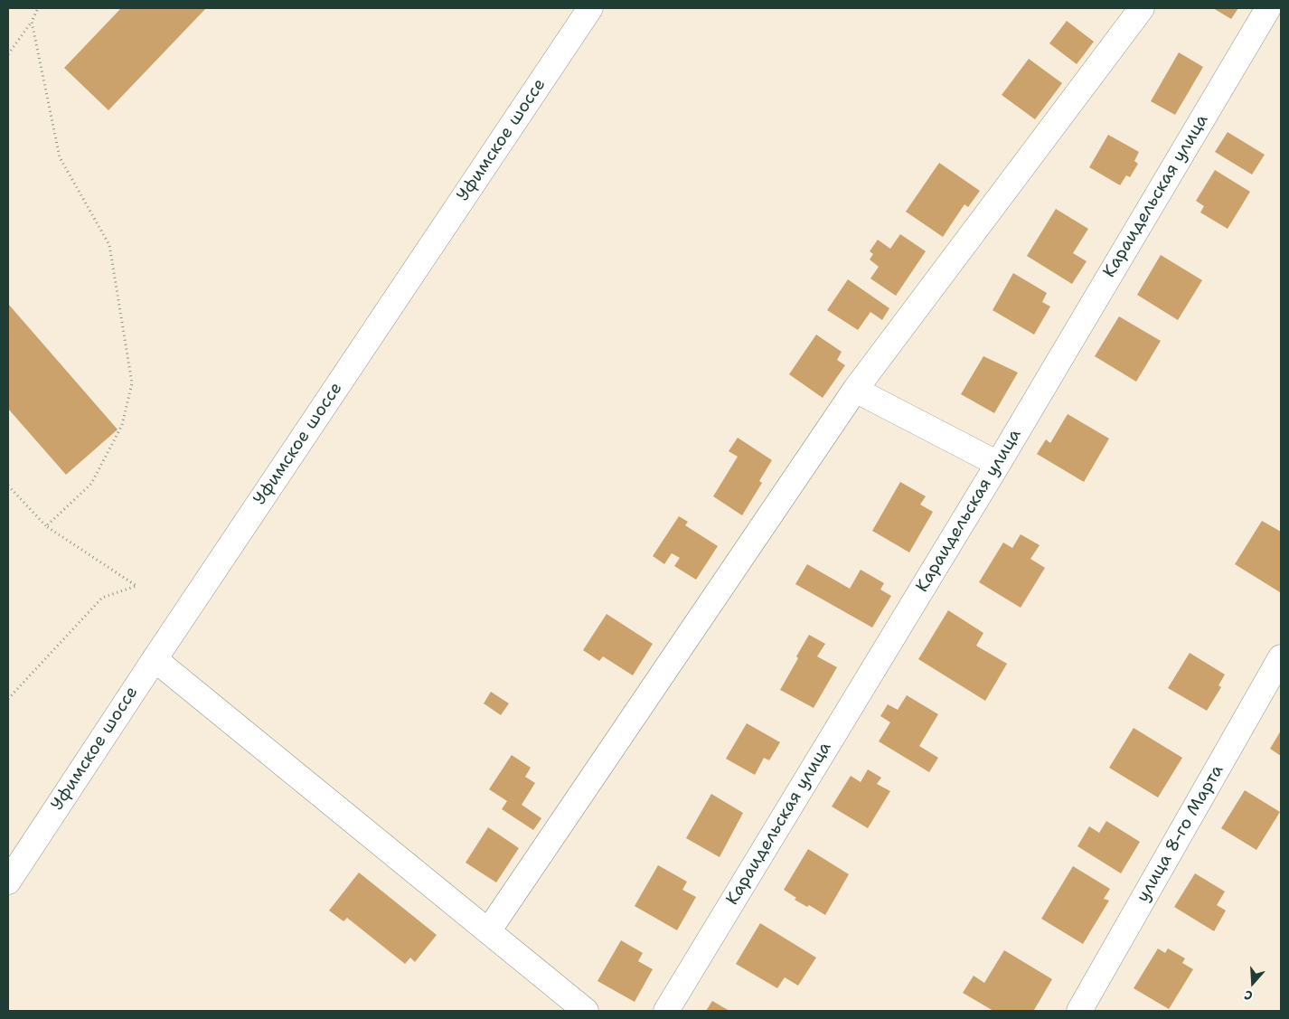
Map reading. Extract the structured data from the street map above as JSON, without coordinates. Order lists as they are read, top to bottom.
{
  "streets": {
    "street": ["Уфимское шоссе", "Караидельская улица", "улица 8-го Марта"]
  },
  "north": "bottom"
}
